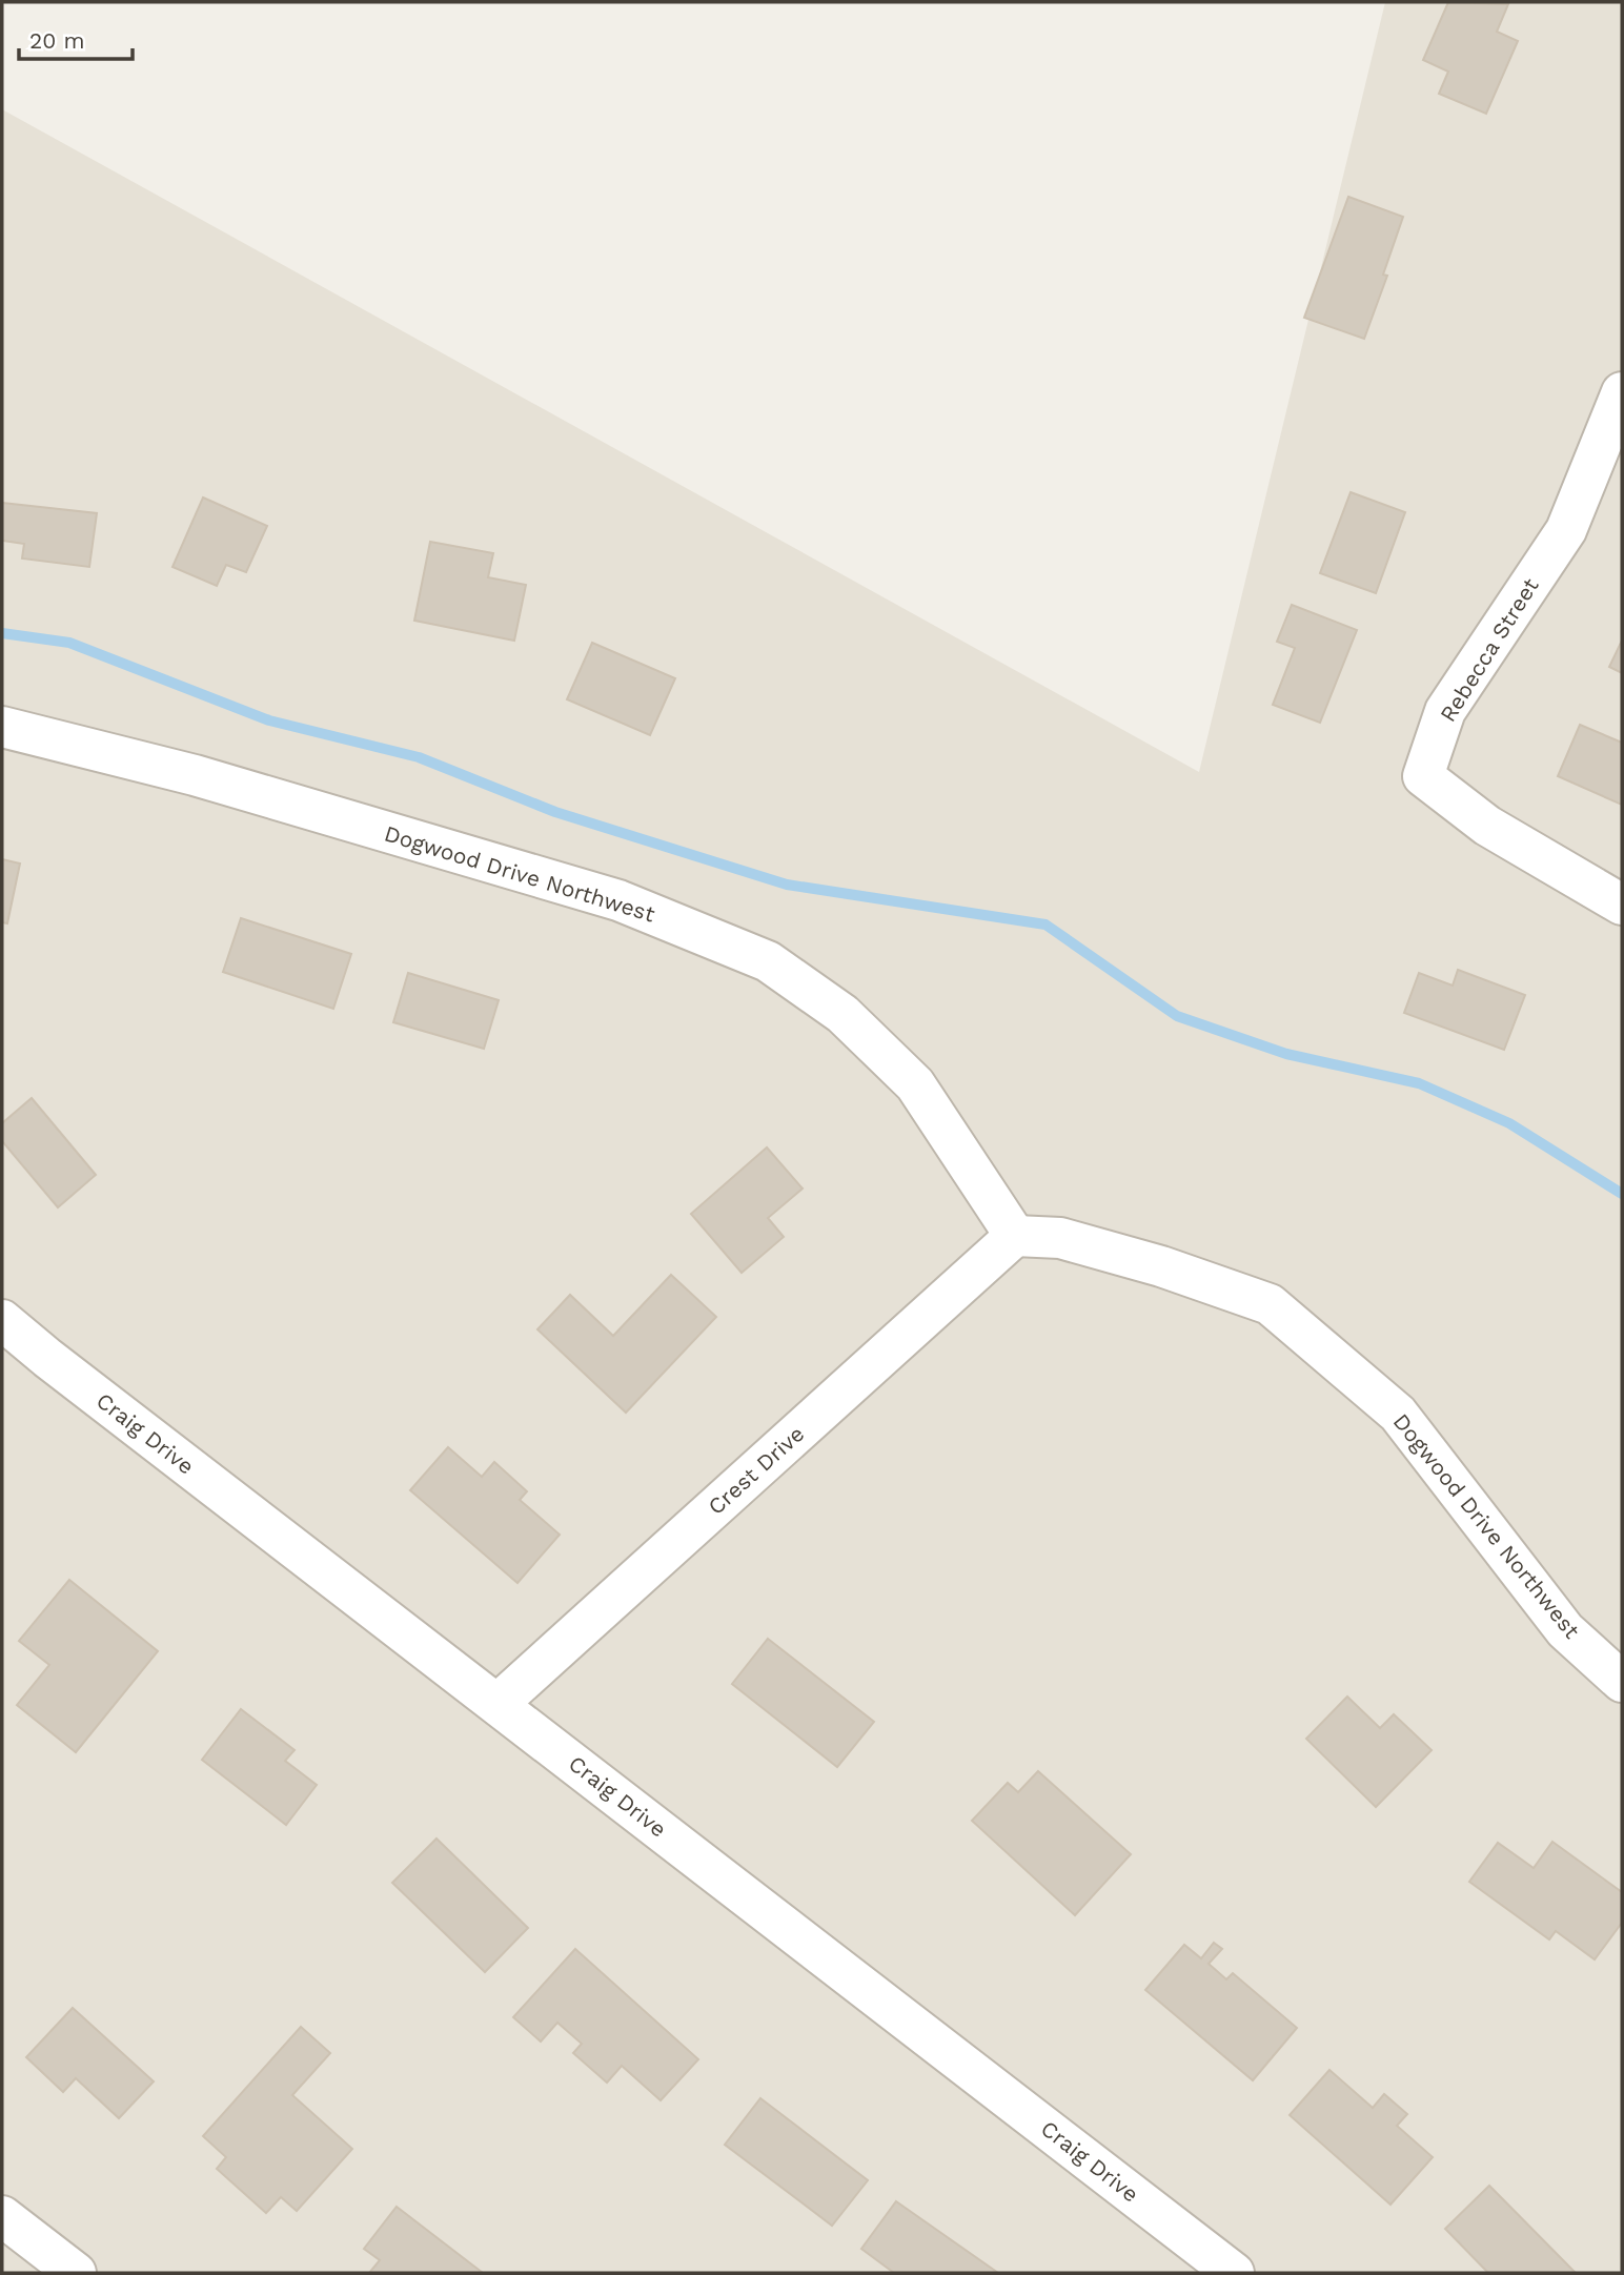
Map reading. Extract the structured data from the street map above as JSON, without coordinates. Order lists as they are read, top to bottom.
{
  "streets": {
    "street": [
      "Rebecca Street",
      "Dogwood Drive Northwest",
      "Craig Drive",
      "Crest Drive"
    ]
  },
  "crossings": [
    ["Dogwood Drive Northwest", "Crest Drive"],
    ["Craig Drive", "Crest Drive"]
  ],
  "scale_bar": "20 m"
}
